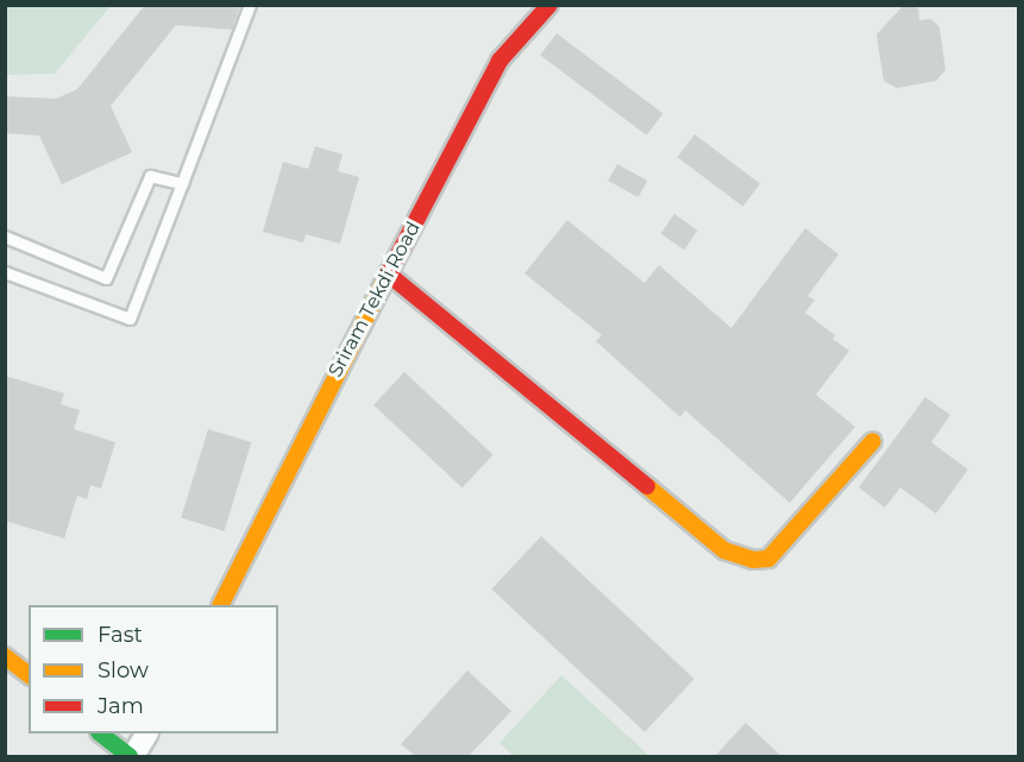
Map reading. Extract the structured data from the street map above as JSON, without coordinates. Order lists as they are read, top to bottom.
{
  "streets": {
    "street": ["Sriram Tekdi Road"]
  },
  "legend": ["Fast", "Slow", "Jam"]
}
